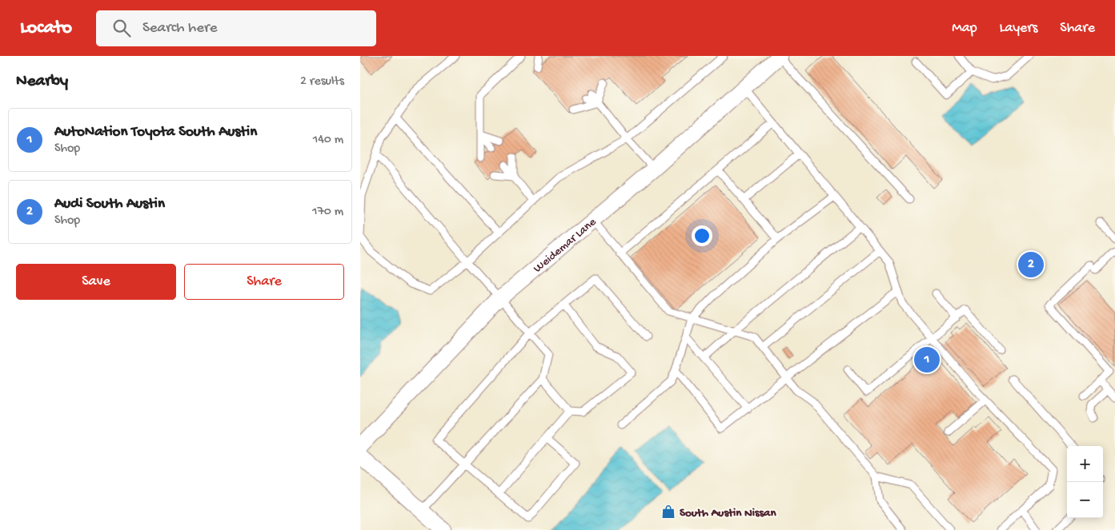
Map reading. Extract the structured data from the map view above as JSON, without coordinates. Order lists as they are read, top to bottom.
{
  "streets": {
    "street": ["Weidemar Lane"]
  },
  "places": {
    "shop": ["South Austin Nissan"]
  },
  "page": {
    "header": "Locato",
    "search": "Search here",
    "nav": ["Map", "Layers", "Share"],
    "heading": ["Nearby", "2 results"],
    "list": [
      {
        "mark": "1",
        "name": "AutoNation Toyota South Austin",
        "note": "Shop",
        "value": "140 m"
      },
      {
        "mark": "2",
        "name": "Audi South Austin",
        "note": "Shop",
        "value": "170 m"
      }
    ],
    "pins": ["2", "1"],
    "buttons": ["Save", "Share"],
    "map_buttons": ["+", "−"]
  }
}
